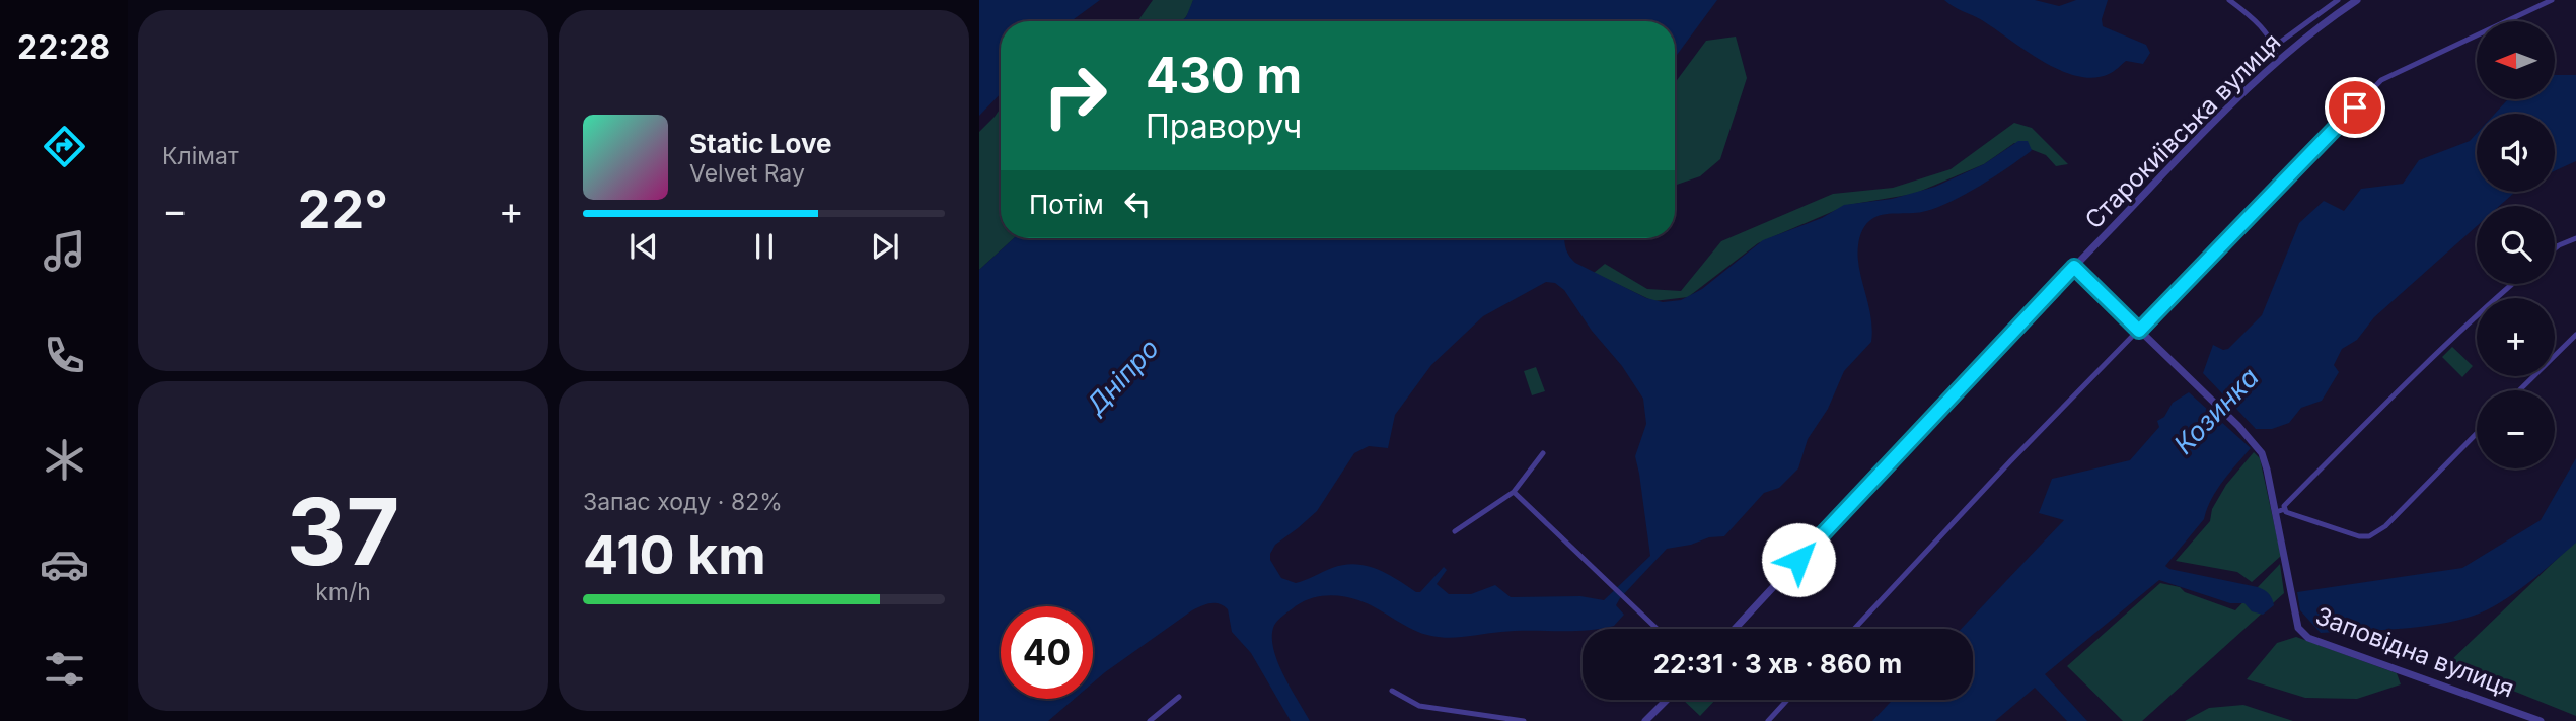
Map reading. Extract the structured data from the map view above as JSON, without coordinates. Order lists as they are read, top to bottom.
{
  "streets": {
    "street": ["Старокиївська вулиця", "Заповідна вулиця"]
  },
  "crossings": [
    ["Старокиївська вулиця", "Заповідна вулиця"]
  ],
  "water": ["Дніпро", "Козинка"],
  "north": "left",
  "page": {
    "tabs": "22:28",
    "tile": [
      "Клімат",
      ["37", "km/h"],
      ["Запас ходу · 82%", "410 km"]
    ],
    "map_buttons": ["+", "−"],
    "turn": ["430 m", "Праворуч"],
    "song": ["Static Love", "Velvet Ray"],
    "then": "Потім",
    "heat": ["−", "22°", "+"],
    "limit": "40",
    "trip": "22:31 · 3 хв · 860 m"
  }
}
